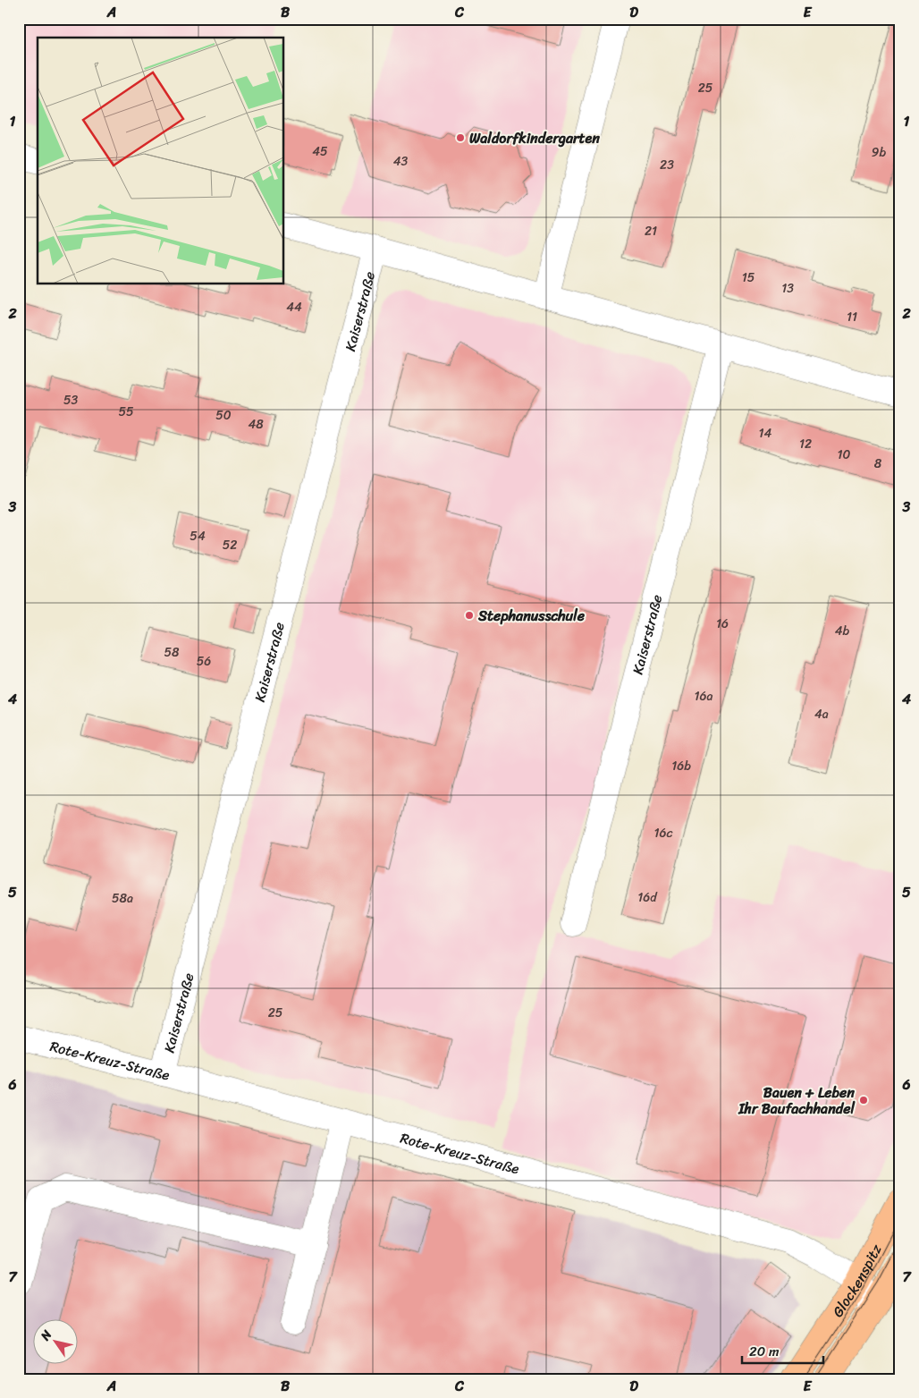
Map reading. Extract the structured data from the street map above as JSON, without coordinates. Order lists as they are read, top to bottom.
{
  "streets": {
    "main road": ["Glockenspitz"],
    "street": ["Kaiserstraße", "Rote-Kreuz-Straße"]
  },
  "crossings": [
    ["Kaiserstraße", "Rote-Kreuz-Straße"],
    ["Rote-Kreuz-Straße", "Glockenspitz"]
  ],
  "places": ["Waldorfkindergarten", "Stephanusschule", "Bauen + Leben Ihr Baufachhandel"],
  "house_numbers": [
    "25",
    "45",
    "9b",
    "43",
    "23",
    "21",
    "15",
    "13",
    "44",
    "11",
    "53",
    "55",
    "50",
    "48",
    "14",
    "12",
    "10",
    "8",
    "54",
    "52",
    "16",
    "4b",
    "58",
    "56",
    "16a",
    "4a",
    "16b",
    "16c",
    "16d",
    "58a",
    "25"
  ],
  "scale_bar": "20 m",
  "north": "top left",
  "grid": {
    "columns": [
      "A",
      "B",
      "C",
      "D",
      "E"
    ],
    "rows": [
      "1",
      "2",
      "3",
      "4",
      "5",
      "6",
      "7"
    ]
  }
}
